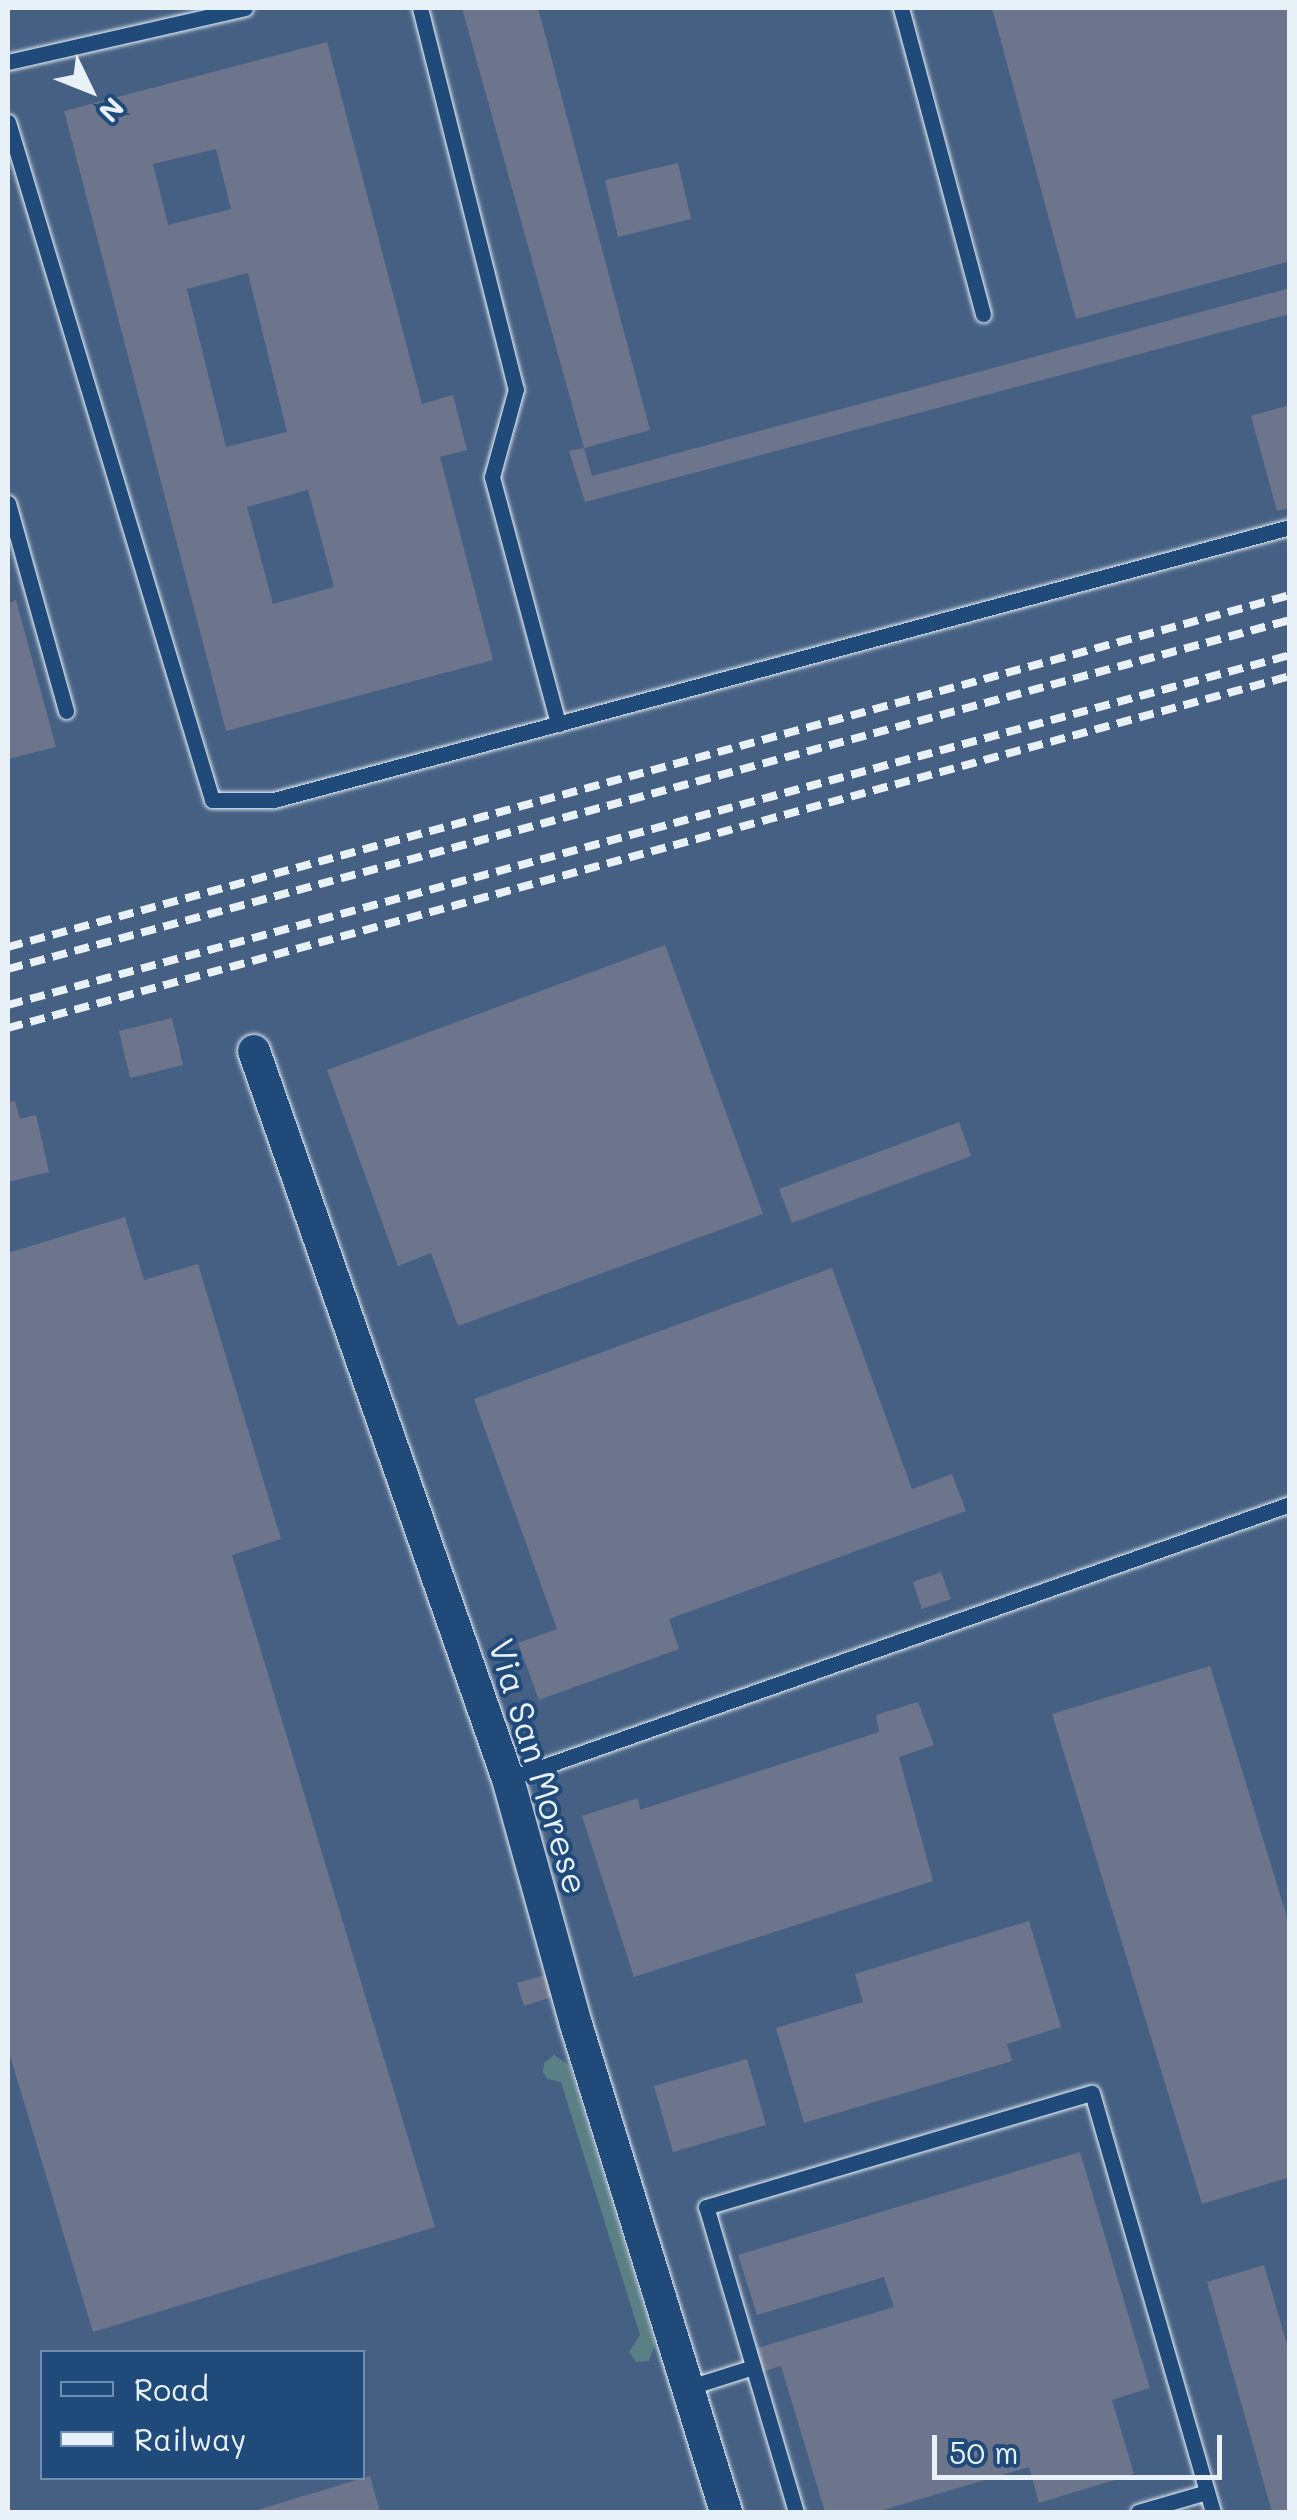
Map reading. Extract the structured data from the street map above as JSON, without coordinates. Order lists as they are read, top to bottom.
{
  "streets": {
    "street": ["Via San Morese"]
  },
  "legend": ["Road", "Railway"],
  "scale_bar": "50 m",
  "north": "bottom right"
}
